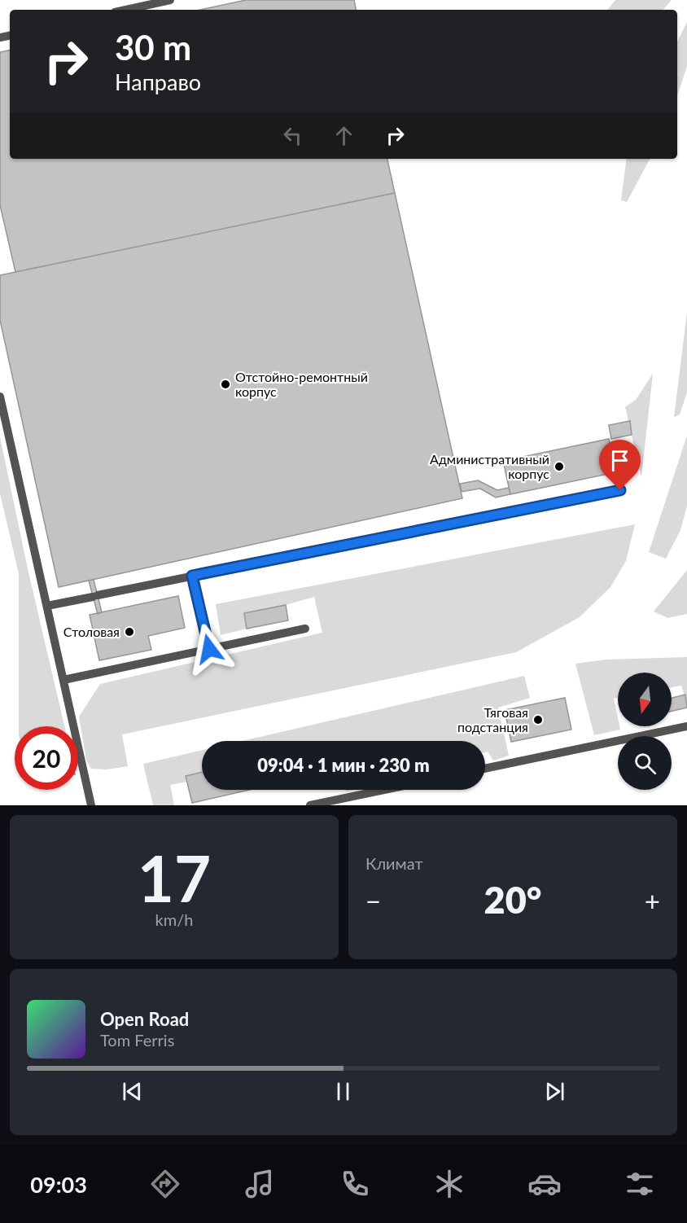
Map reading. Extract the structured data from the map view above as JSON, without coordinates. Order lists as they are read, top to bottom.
{
  "places": [
    "Отстойно-ремонтный корпус",
    "Административный корпус",
    "Столовая",
    "Тяговая подстанция"
  ],
  "north": "bottom",
  "page": {
    "turn": ["30 m", "Направо"],
    "limit": "20",
    "trip": "09:04 · 1 мин · 230 m",
    "tile": [
      ["17", "km/h"],
      "Климат"
    ],
    "heat": ["−", "20°", "+"],
    "song": ["Open Road", "Tom Ferris"],
    "tabs": "09:03"
  }
}
